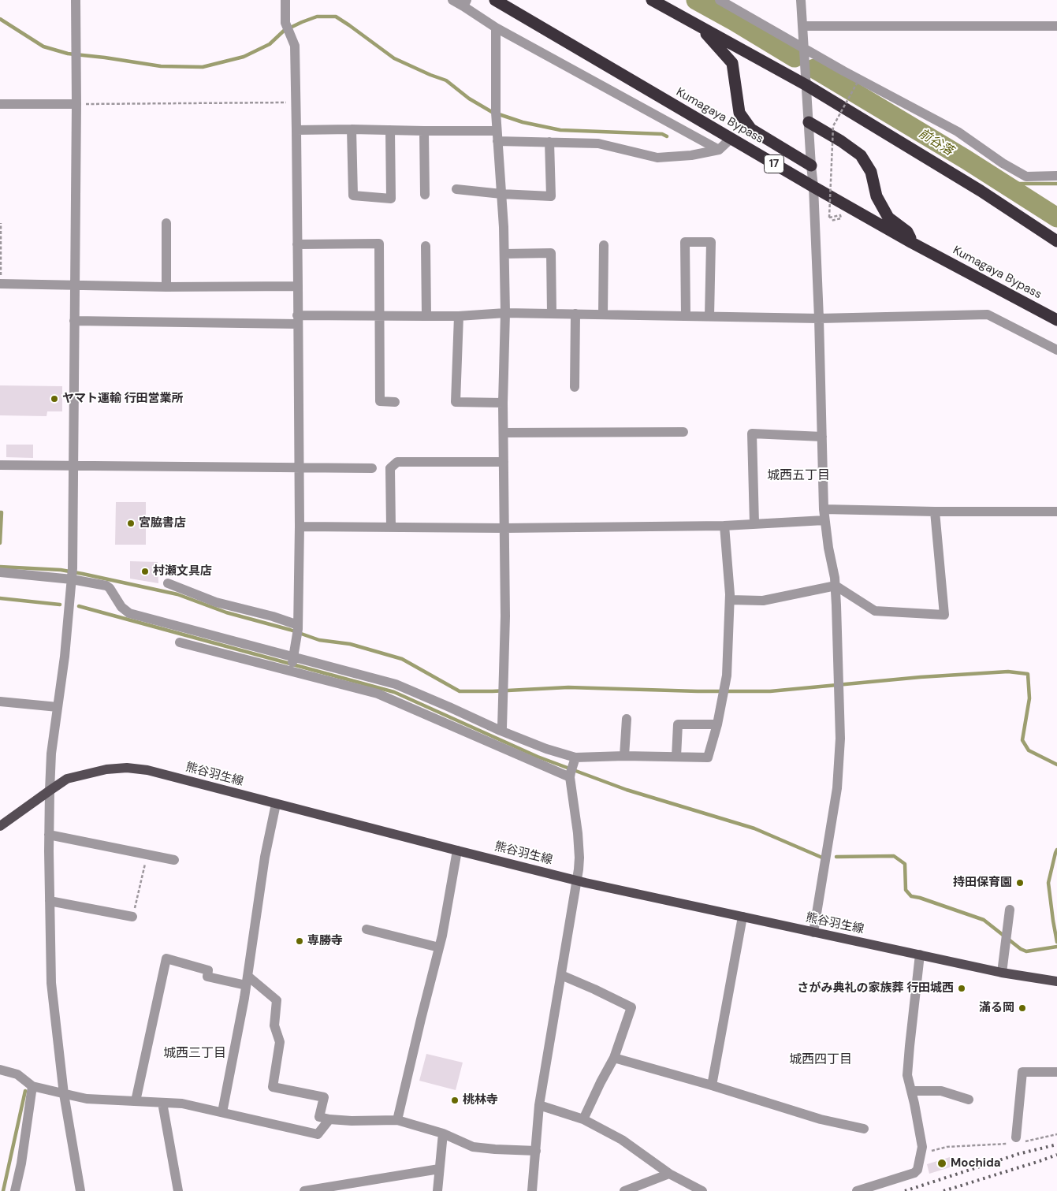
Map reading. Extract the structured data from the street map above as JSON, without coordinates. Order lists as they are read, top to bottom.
{
  "streets": {
    "highway": ["Kumagaya Bypass", "17"],
    "main road": ["熊谷羽生線"]
  },
  "crossings": [
    ["Kumagaya Bypass", "17"]
  ],
  "districts": ["城西五丁目", "城西三丁目", "城西四丁目"],
  "water": ["前谷落"],
  "places": [
    "ヤマト運輸 行田営業所",
    "宮脇書店",
    "村瀬文具店",
    "持田保育園",
    "専勝寺",
    "さがみ典礼の家族葬 行田城西",
    "滿る岡",
    "桃林寺",
    "Mochida"
  ]
}
